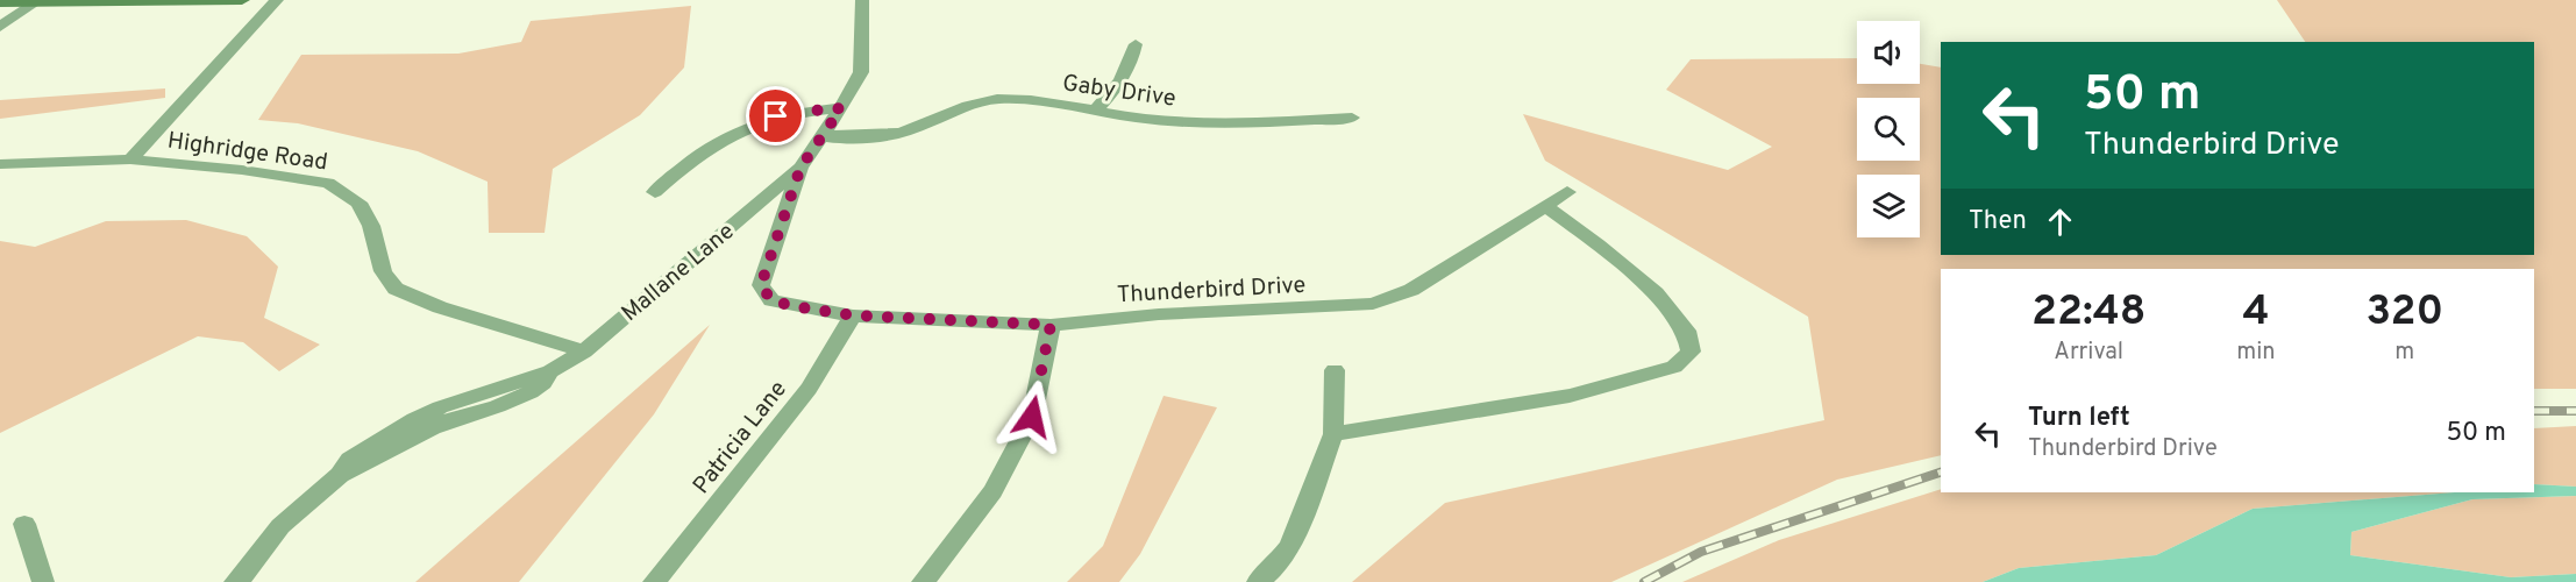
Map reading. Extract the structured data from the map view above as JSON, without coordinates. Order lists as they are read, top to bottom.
{
  "streets": {
    "street": [
      "Gaby Drive",
      "Highridge Road",
      "Mallane Lane",
      "Thunderbird Drive",
      "Patricia Lane"
    ]
  },
  "crossings": [
    ["Gaby Drive", "Mallane Lane"],
    ["Highridge Road", "Mallane Lane"],
    ["Mallane Lane", "Thunderbird Drive"],
    ["Mallane Lane", "Patricia Lane"],
    ["Thunderbird Drive", "Patricia Lane"]
  ],
  "page": {
    "turn": ["50 m", "Thunderbird Drive"],
    "then": "Then",
    "eta": [
      "22:48",
      "Arrival",
      "4",
      "min",
      "320",
      "m"
    ],
    "list": [
      {
        "name": "Turn left",
        "note": "Thunderbird Drive",
        "value": "50 m"
      }
    ]
  }
}
